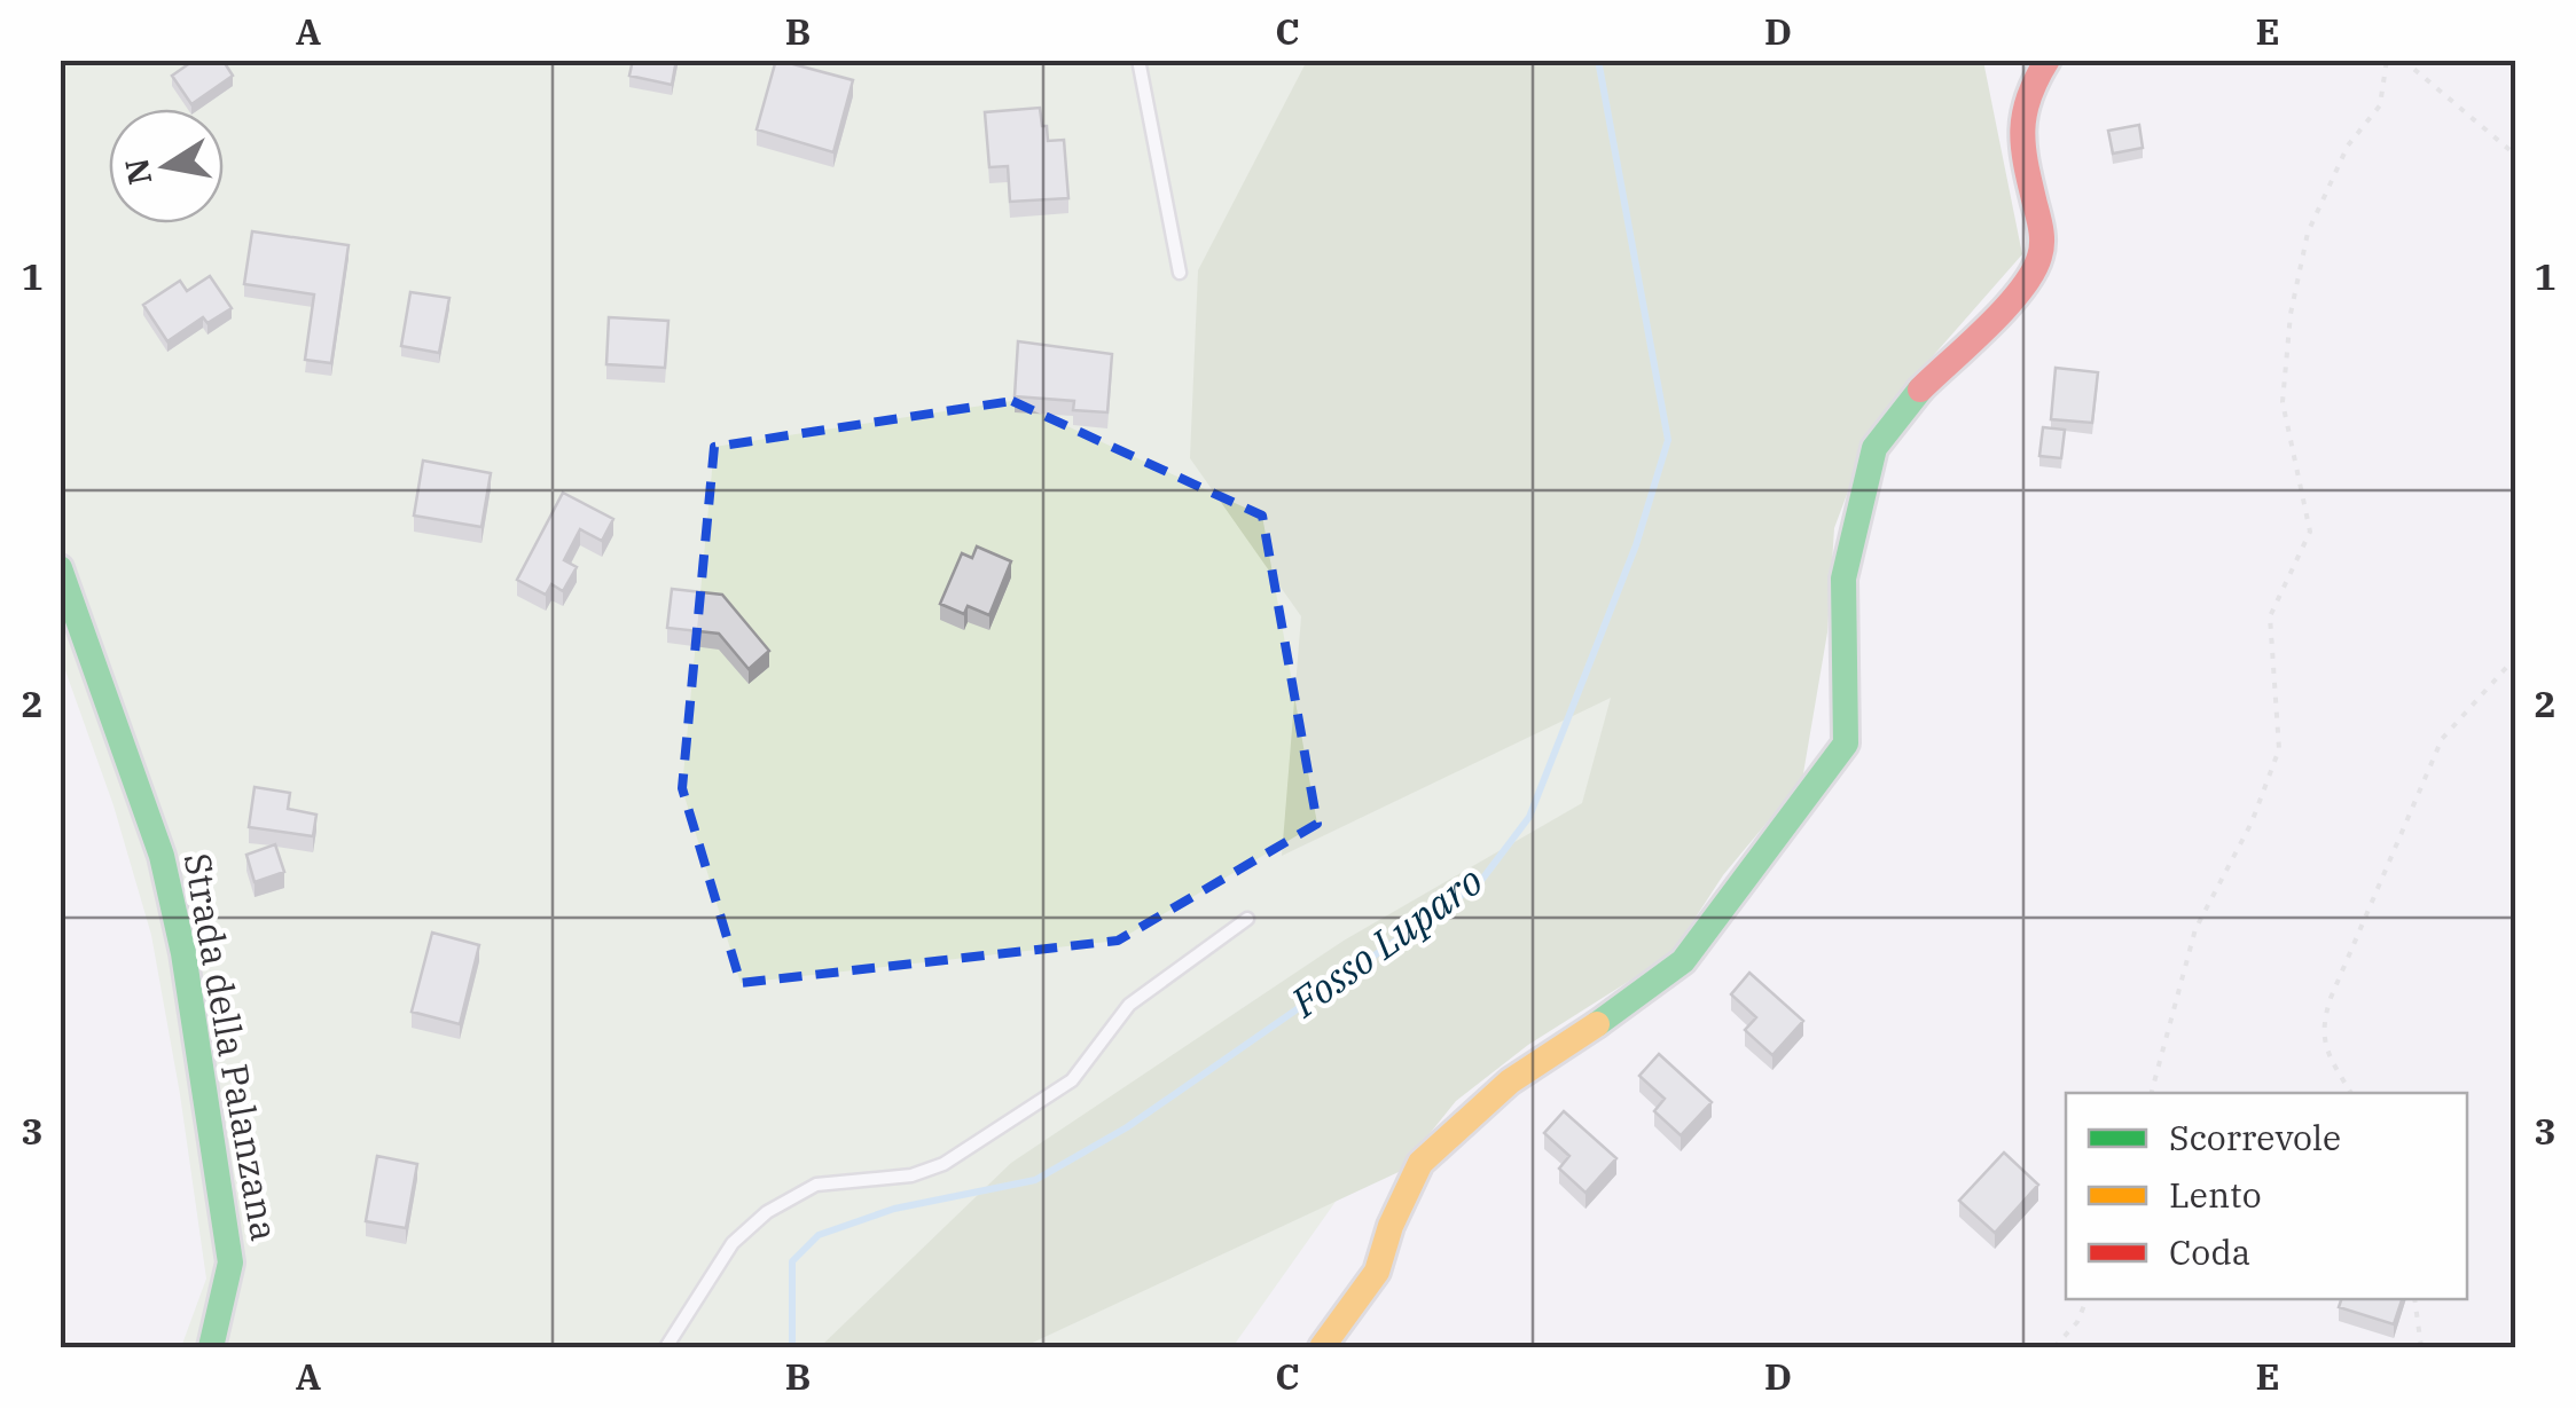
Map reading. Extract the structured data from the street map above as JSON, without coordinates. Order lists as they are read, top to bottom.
{
  "streets": {
    "street": ["Strada della Palanzana"]
  },
  "water": ["Fosso Luparo"],
  "legend": ["Scorrevole", "Lento", "Coda"],
  "north": "left",
  "grid": {
    "columns": [
      "A",
      "B",
      "C",
      "D",
      "E"
    ],
    "rows": ["1", "2", "3"]
  }
}
